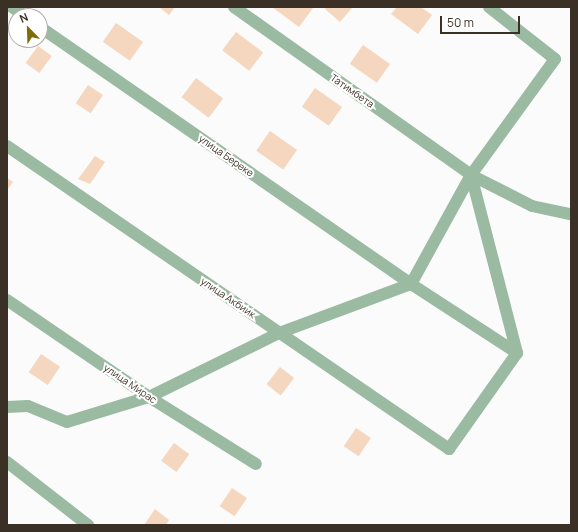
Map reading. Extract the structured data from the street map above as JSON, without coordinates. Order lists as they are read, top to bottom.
{
  "streets": {
    "street": [
      "Татимбета",
      "улица Береке",
      "улица Акбиик",
      "улица Мирас"
    ]
  },
  "crossings": [
    ["улица Береке", "улица Акбиик"]
  ],
  "scale_bar": "50 m",
  "north": "top left"
}
